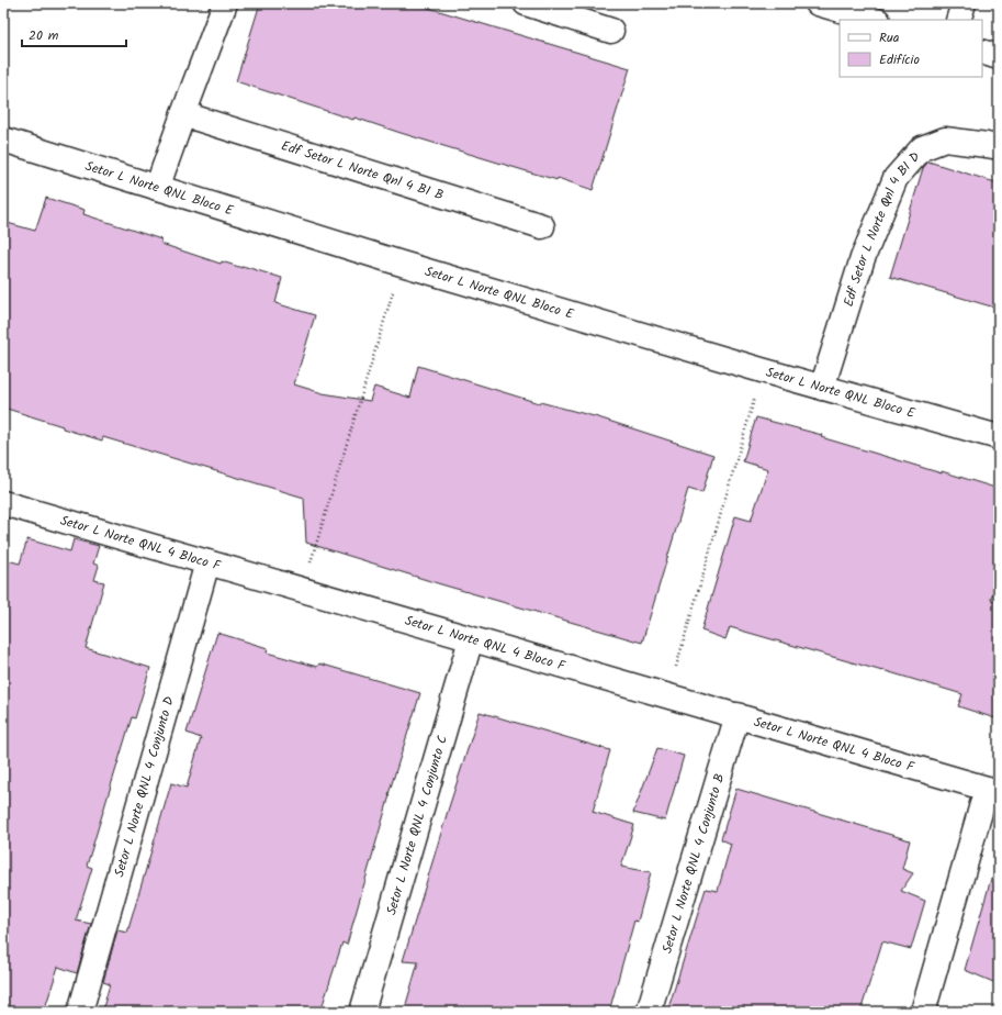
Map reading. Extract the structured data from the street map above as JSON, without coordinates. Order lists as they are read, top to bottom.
{
  "streets": {
    "street": [
      "Edf Setor L Norte Qnl 4 BI B",
      "Setor L Norte QNL Bloco E",
      "Edf Setor L Norte Qnl 4 BI D",
      "Setor L Norte QNL 4 Bloco F",
      "Setor L Norte QNL 4 Conjunto D",
      "Setor L Norte QNL 4 Conjunto C",
      "Setor L Norte QNL 4 Conjunto B"
    ]
  },
  "crossings": [
    ["Setor L Norte QNL Bloco E", "Edf Setor L Norte Qnl 4 BI D"],
    ["Setor L Norte QNL 4 Bloco F", "Setor L Norte QNL 4 Conjunto D"],
    ["Setor L Norte QNL 4 Bloco F", "Setor L Norte QNL 4 Conjunto C"],
    ["Setor L Norte QNL 4 Bloco F", "Setor L Norte QNL 4 Conjunto B"]
  ],
  "legend": ["Rua", "Edifício"],
  "scale_bar": "20 m"
}
